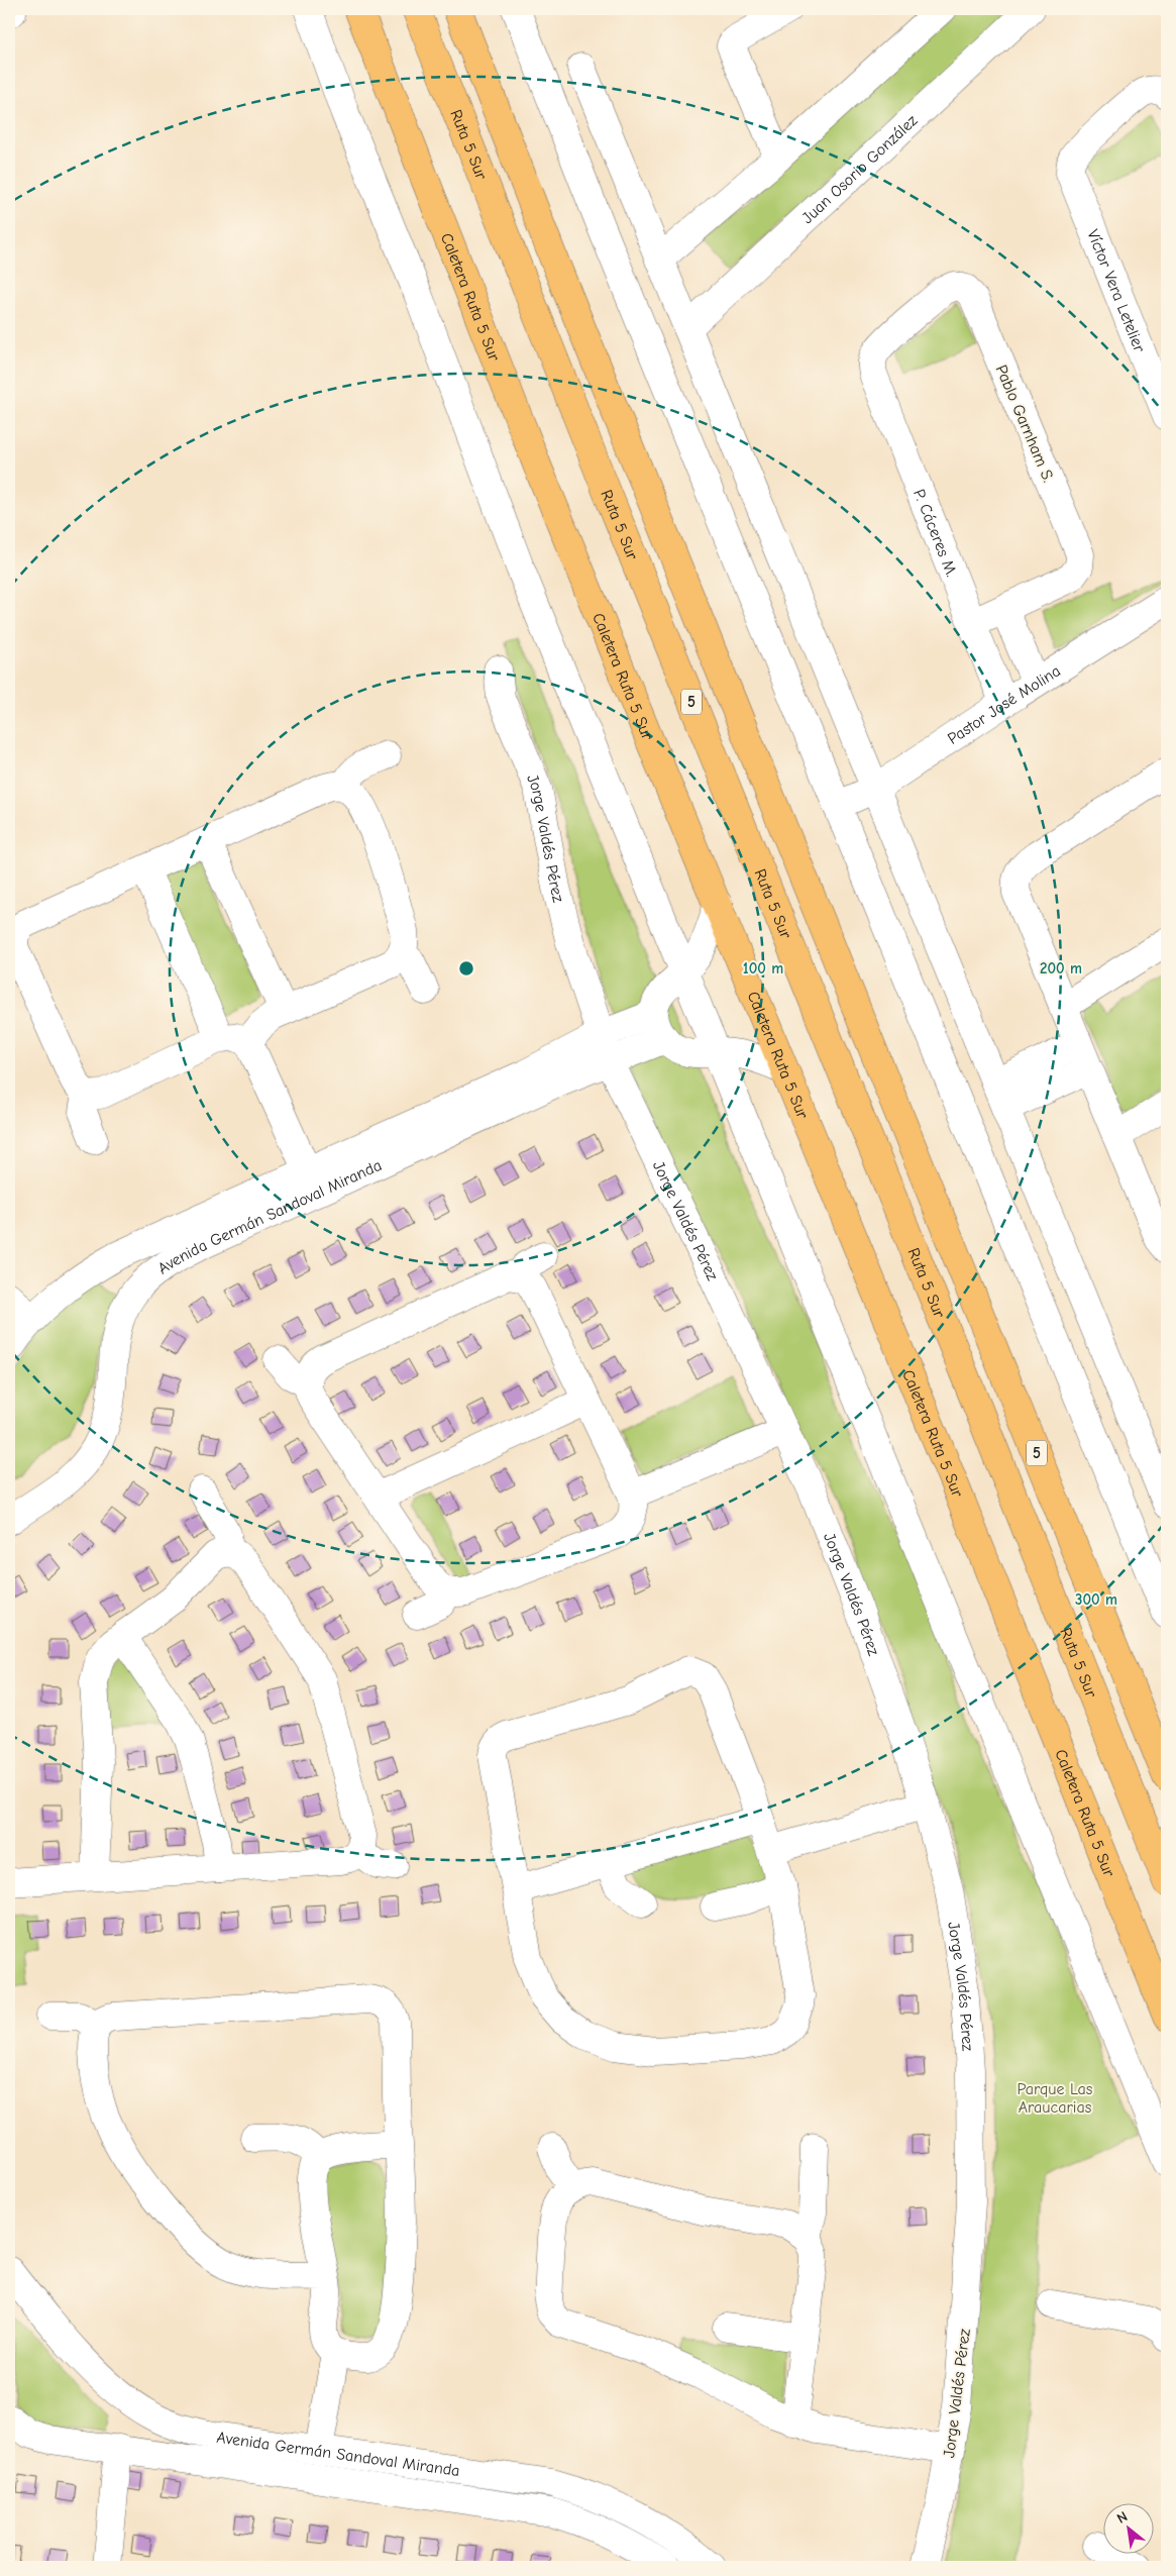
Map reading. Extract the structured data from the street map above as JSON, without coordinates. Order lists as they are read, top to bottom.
{
  "streets": {
    "main road": ["Ruta 5 Sur", "Caletera Ruta 5 Sur", "5"],
    "street": [
      "Juan Osorio González",
      "Víctor Vera Letelier",
      "Pablo Garnham S.",
      "P. Cáceres M.",
      "Pastor José Molina",
      "Jorge Valdés Pérez",
      "Avenida Germán Sandoval Miranda"
    ]
  },
  "crossings": [
    ["Pablo Garnham S.", "P. Cáceres M."],
    ["P. Cáceres M.", "Pastor José Molina"],
    ["Jorge Valdés Pérez", "Avenida Germán Sandoval Miranda"]
  ],
  "parks": ["Parque Las Araucarias"],
  "north": "top left",
  "rings": ["100 m", "200 m", "300 m"]
}
